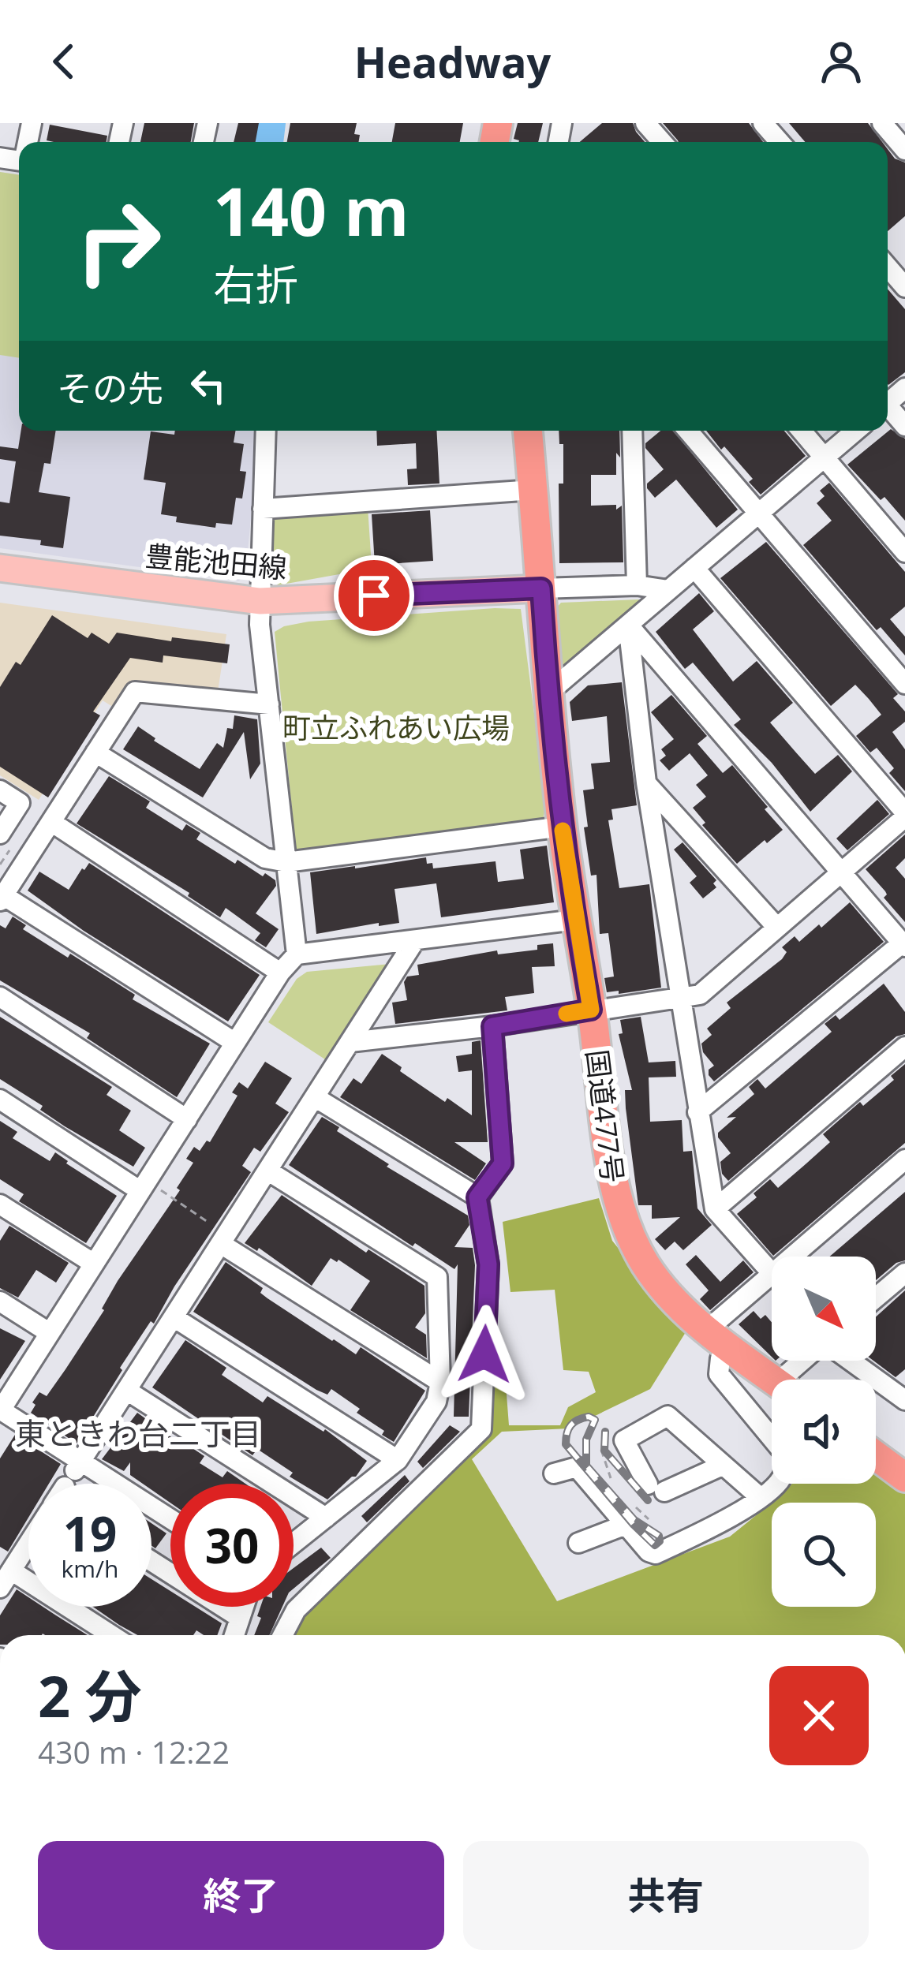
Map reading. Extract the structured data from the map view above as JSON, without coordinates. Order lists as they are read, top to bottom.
{
  "streets": {
    "highway": ["国道477号"],
    "main road": ["豊能池田線"]
  },
  "crossings": [
    ["豊能池田線", "国道477号"]
  ],
  "districts": ["東ときわ台二丁目"],
  "parks": ["町立ふれあい広場"],
  "north": "bottom right",
  "page": {
    "header": "Headway",
    "turn": ["140 m", "右折"],
    "then": "その先",
    "speed": "19 km/h",
    "limit": "30",
    "heading": ["2 分", "430 m · 12:22"],
    "buttons": ["終了", "共有"]
  }
}
